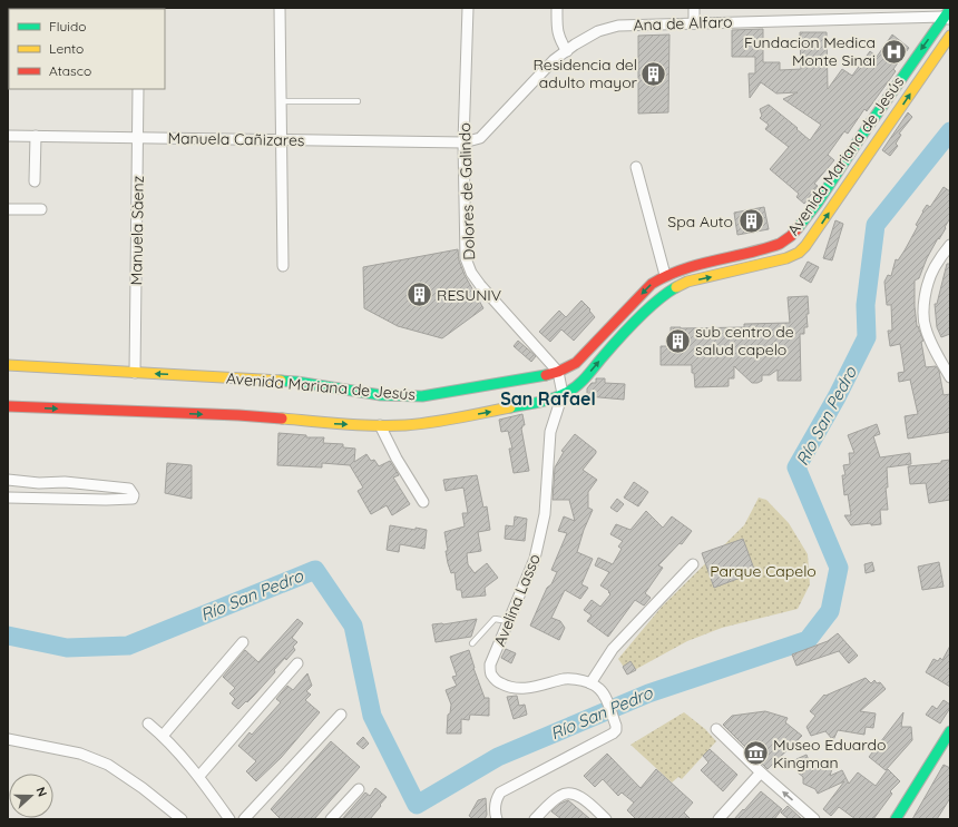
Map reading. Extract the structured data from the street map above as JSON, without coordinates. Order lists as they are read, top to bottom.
{
  "streets": {
    "street": [
      "Ana de Alfaro",
      "Manuela Cañizares",
      "Avenida Mariana de Jesús",
      "Dolores de Galindo",
      "Manuela Sàenz",
      "Avelina Lasso"
    ]
  },
  "crossings": [
    ["Ana de Alfaro", "Manuela Cañizares"],
    ["Ana de Alfaro", "Avenida Mariana de Jesús"],
    ["Ana de Alfaro", "Dolores de Galindo"],
    ["Manuela Cañizares", "Dolores de Galindo"],
    ["Manuela Cañizares", "Manuela Sàenz"],
    ["Avenida Mariana de Jesús", "Dolores de Galindo"],
    ["Avenida Mariana de Jesús", "Manuela Sàenz"],
    ["Avenida Mariana de Jesús", "Avelina Lasso"]
  ],
  "districts": ["San Rafael"],
  "water": ["Río San Pedro"],
  "parks": ["Parque Capelo"],
  "places": {
    "hospital": ["Fundacion Medica Monte Sinai"],
    "building": [
      "Residencia del adulto mayor",
      "Spa Auto",
      "RESUNIV",
      "sub centro de salud capelo"
    ],
    "museum": ["Museo Eduardo Kingman"]
  },
  "legend": ["Fluido", "Lento", "Atasco"],
  "north": "right"
}
